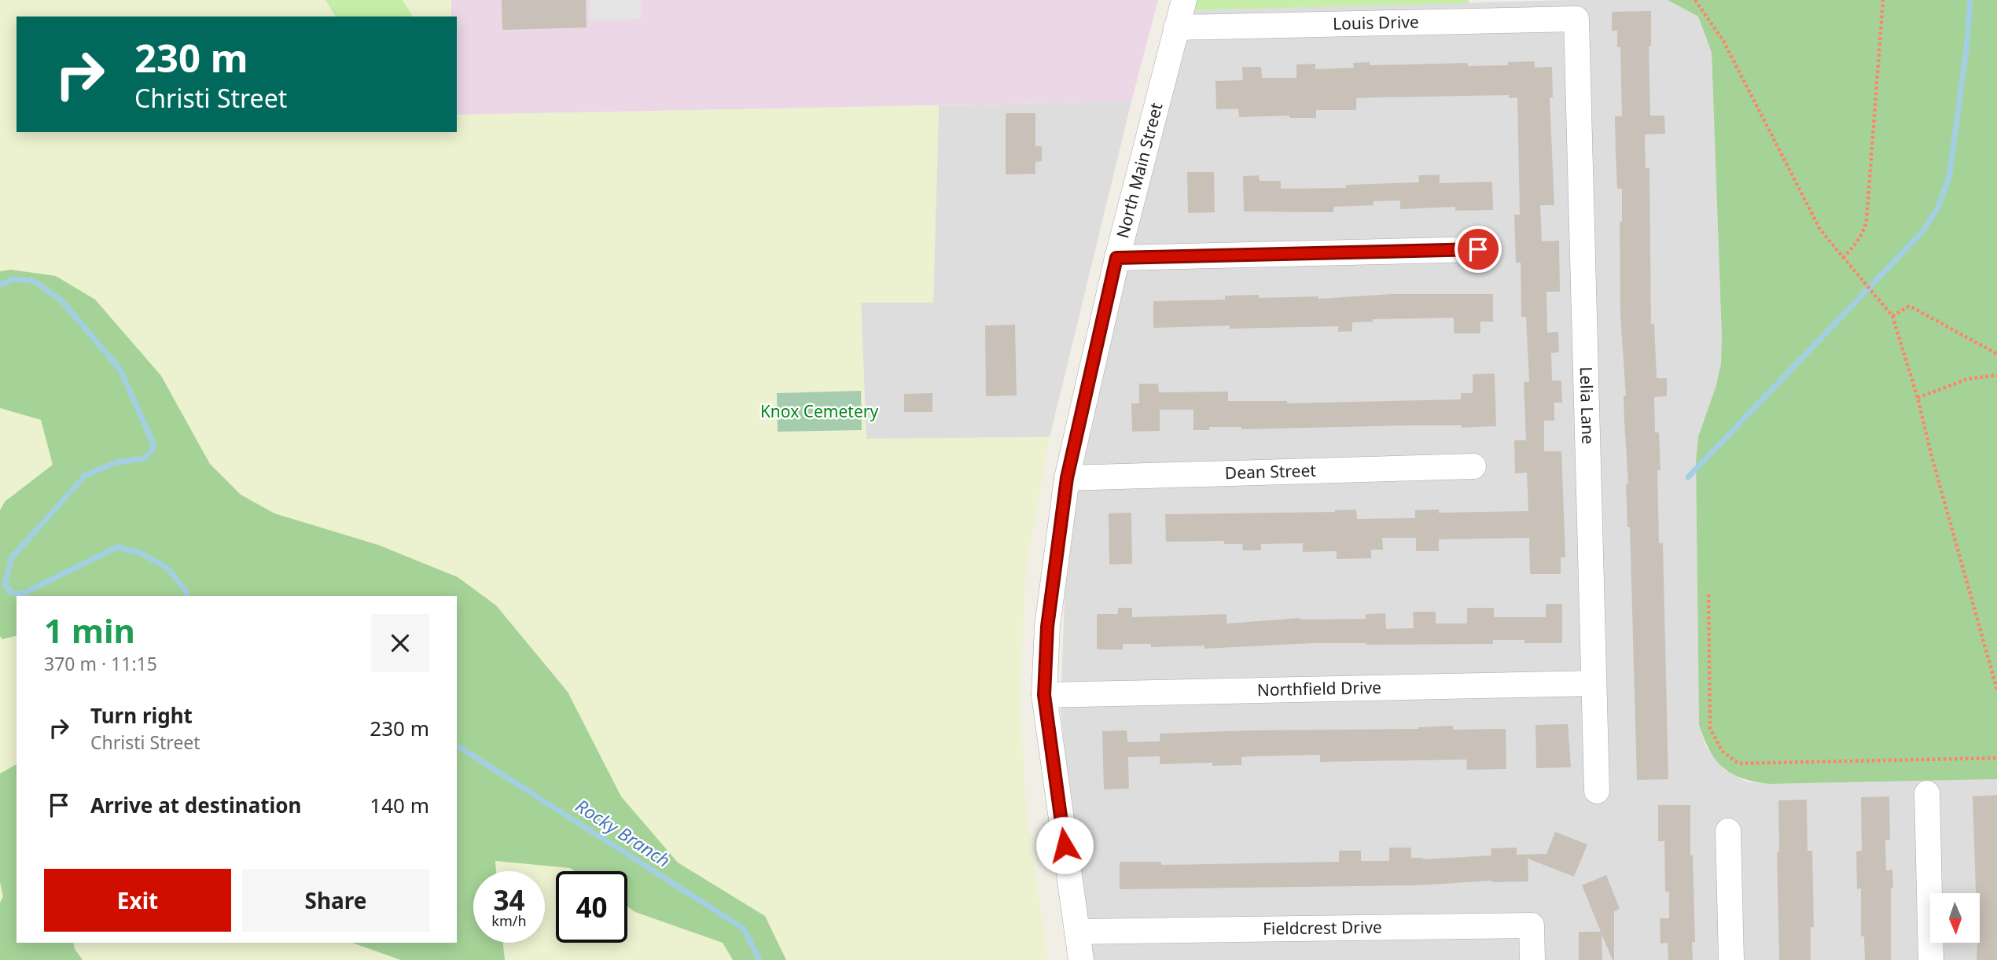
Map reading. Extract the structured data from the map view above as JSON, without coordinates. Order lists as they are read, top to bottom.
{
  "streets": {
    "street": [
      "Louis Drive",
      "North Main Street",
      "Lelia Lane",
      "Dean Street",
      "Northfield Drive",
      "Fieldcrest Drive"
    ]
  },
  "crossings": [
    ["Louis Drive", "North Main Street"],
    ["Louis Drive", "Lelia Lane"],
    ["North Main Street", "Dean Street"],
    ["North Main Street", "Northfield Drive"],
    ["North Main Street", "Fieldcrest Drive"],
    ["Lelia Lane", "Northfield Drive"]
  ],
  "water": ["Rocky Branch"],
  "parks": ["Knox Cemetery"],
  "north": "bottom",
  "page": {
    "turn": ["230 m", "Christi Street"],
    "heading": ["1 min", "370 m · 11:15"],
    "list": [
      {
        "name": "Turn right",
        "note": "Christi Street",
        "value": "230 m"
      },
      {
        "name": "Arrive at destination",
        "value": "140 m"
      }
    ],
    "buttons": ["Exit", "Share"],
    "speed": "34 km/h",
    "limit": "40"
  }
}
